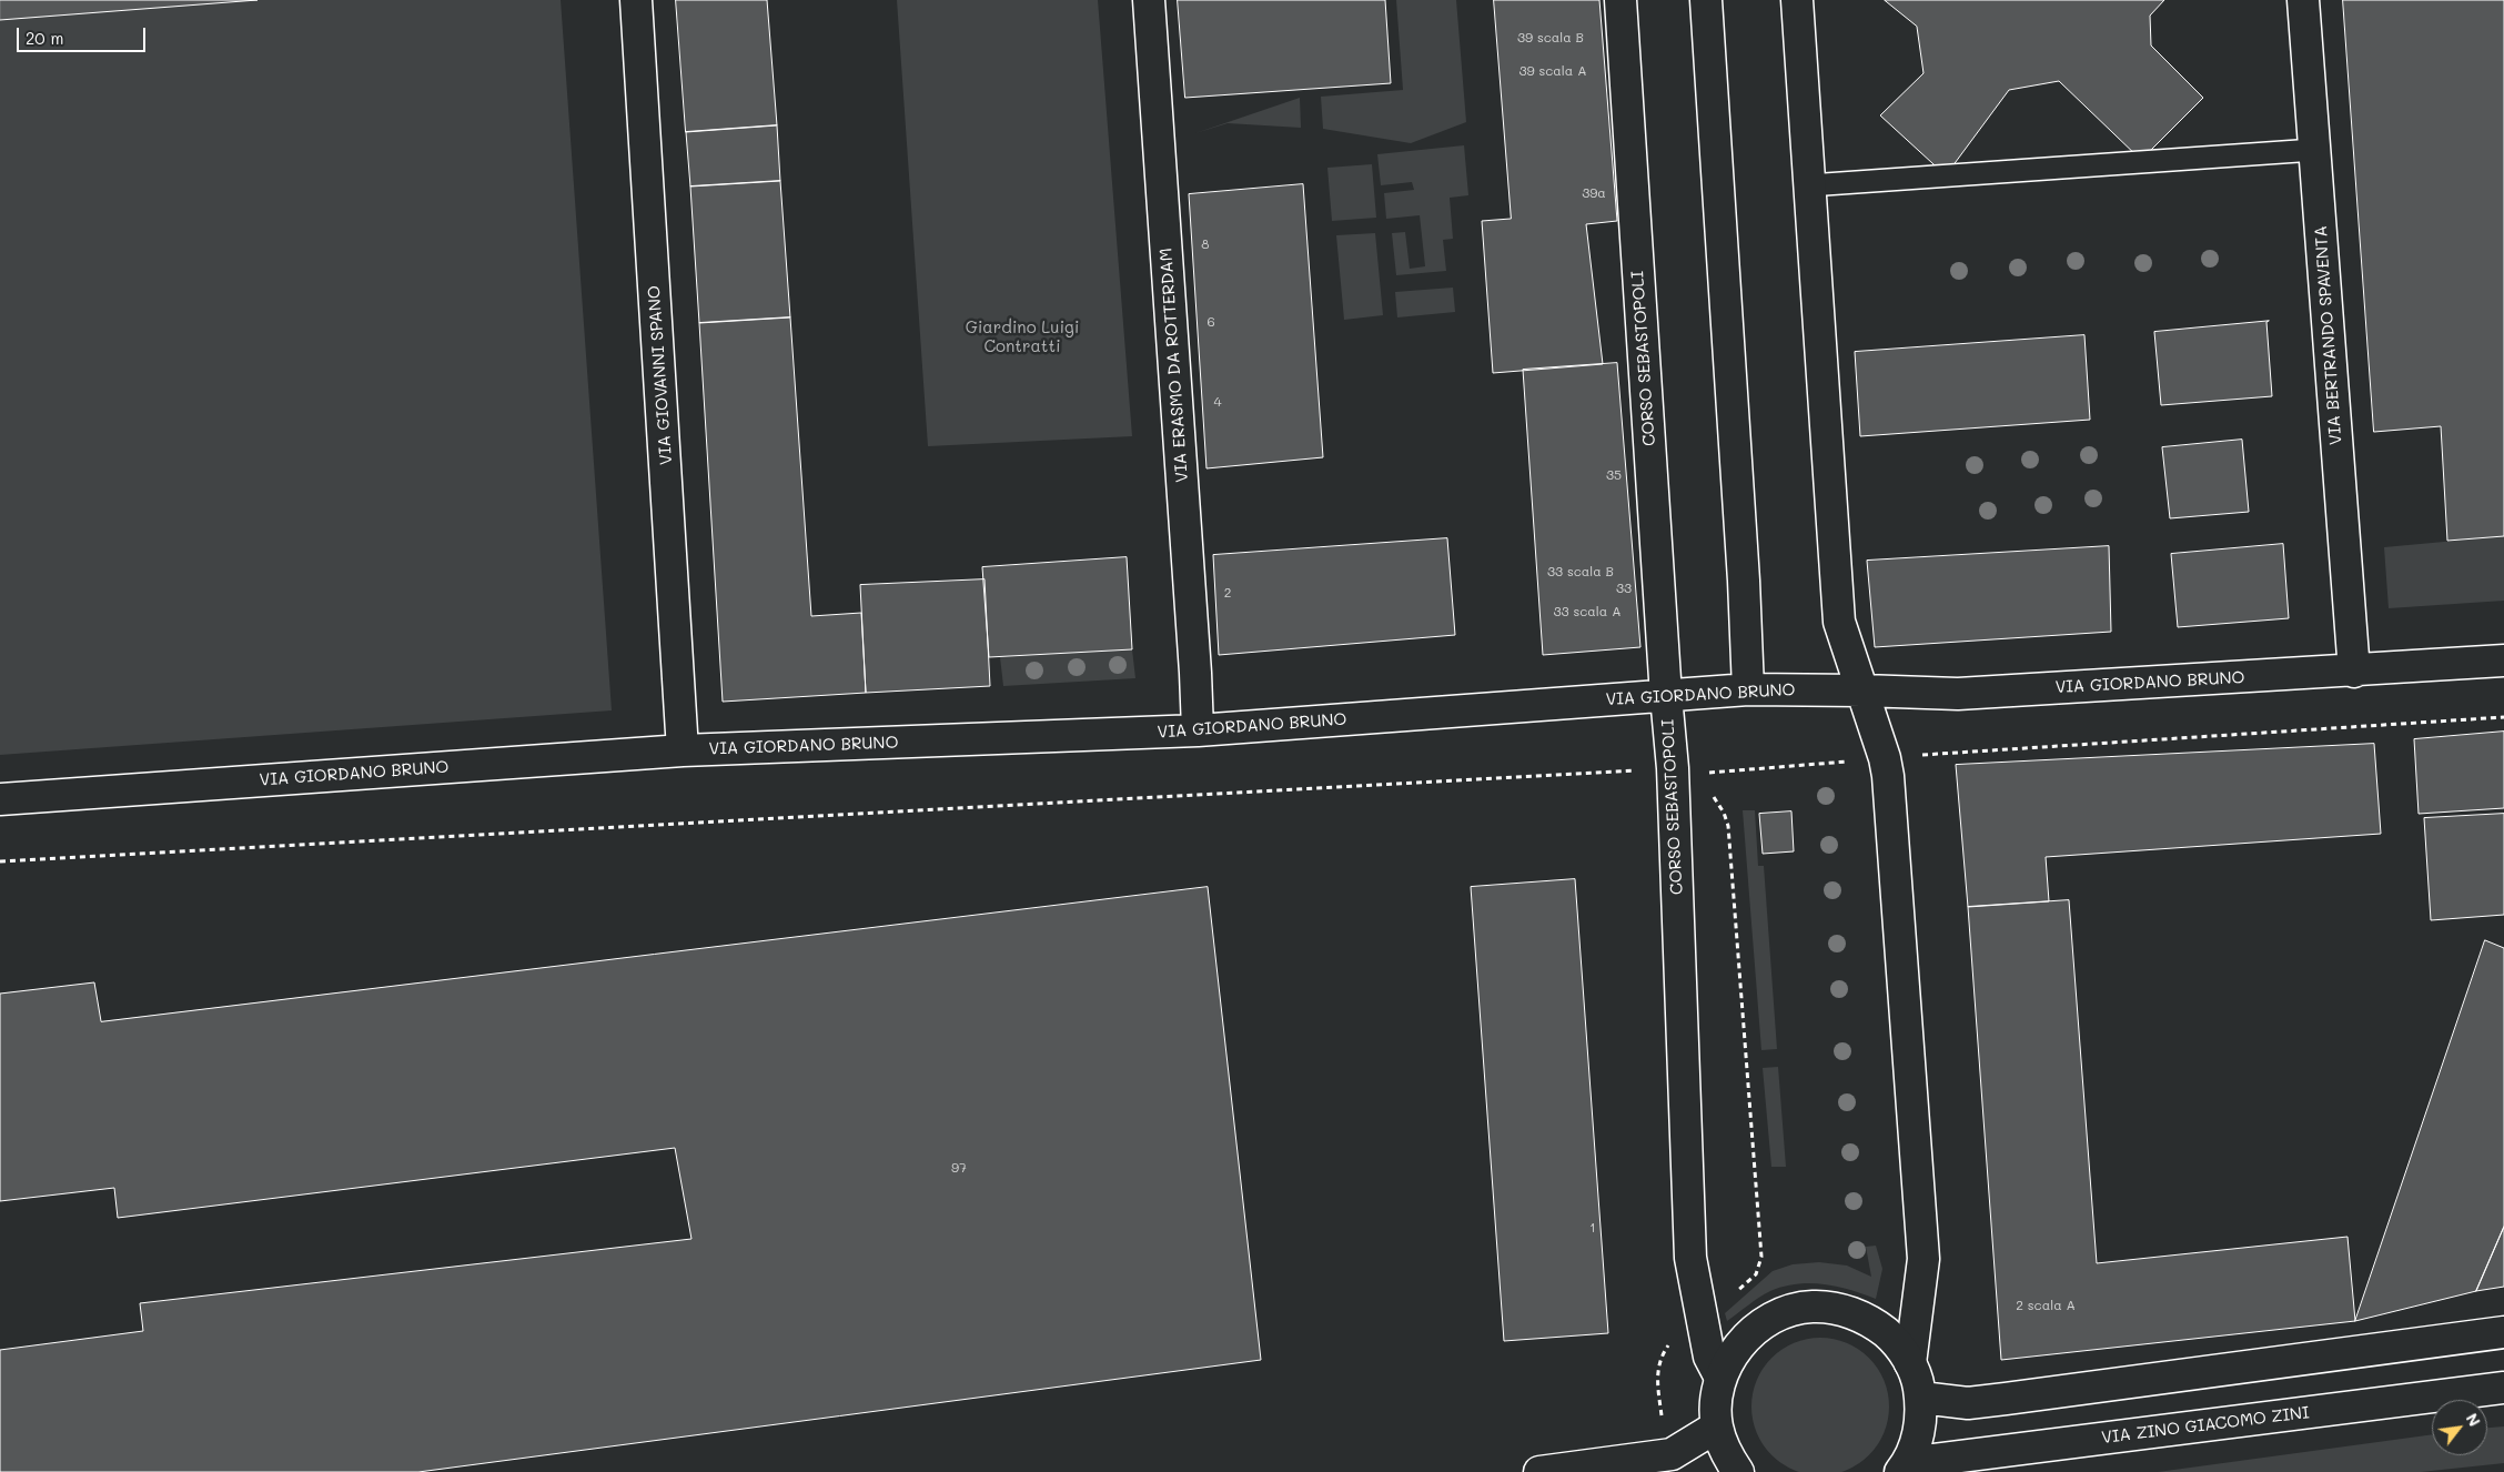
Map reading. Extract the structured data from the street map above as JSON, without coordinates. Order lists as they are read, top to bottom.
{
  "streets": {
    "street": [
      "VIA BERTRANDO SPAVENTA",
      "CORSO SEBASTOPOLI",
      "VIA ERASMO DA ROTTERDAM",
      "VIA GIOVANNI SPANO",
      "VIA GIORDANO BRUNO",
      "VIA ZINO GIACOMO ZINI"
    ]
  },
  "crossings": [
    ["VIA BERTRANDO SPAVENTA", "VIA GIORDANO BRUNO"],
    ["CORSO SEBASTOPOLI", "VIA GIORDANO BRUNO"],
    ["VIA ERASMO DA ROTTERDAM", "VIA GIORDANO BRUNO"],
    ["VIA GIOVANNI SPANO", "VIA GIORDANO BRUNO"]
  ],
  "parks": ["Giardino Luigi Contratti"],
  "house_numbers": [
    "39 scala B",
    "39 scala A",
    "39a",
    "8",
    "6",
    "4",
    "35",
    "33 scala B",
    "33",
    "2",
    "33 scala A",
    "97",
    "1",
    "2 scala A"
  ],
  "scale_bar": "20 m",
  "north": "top right"
}
